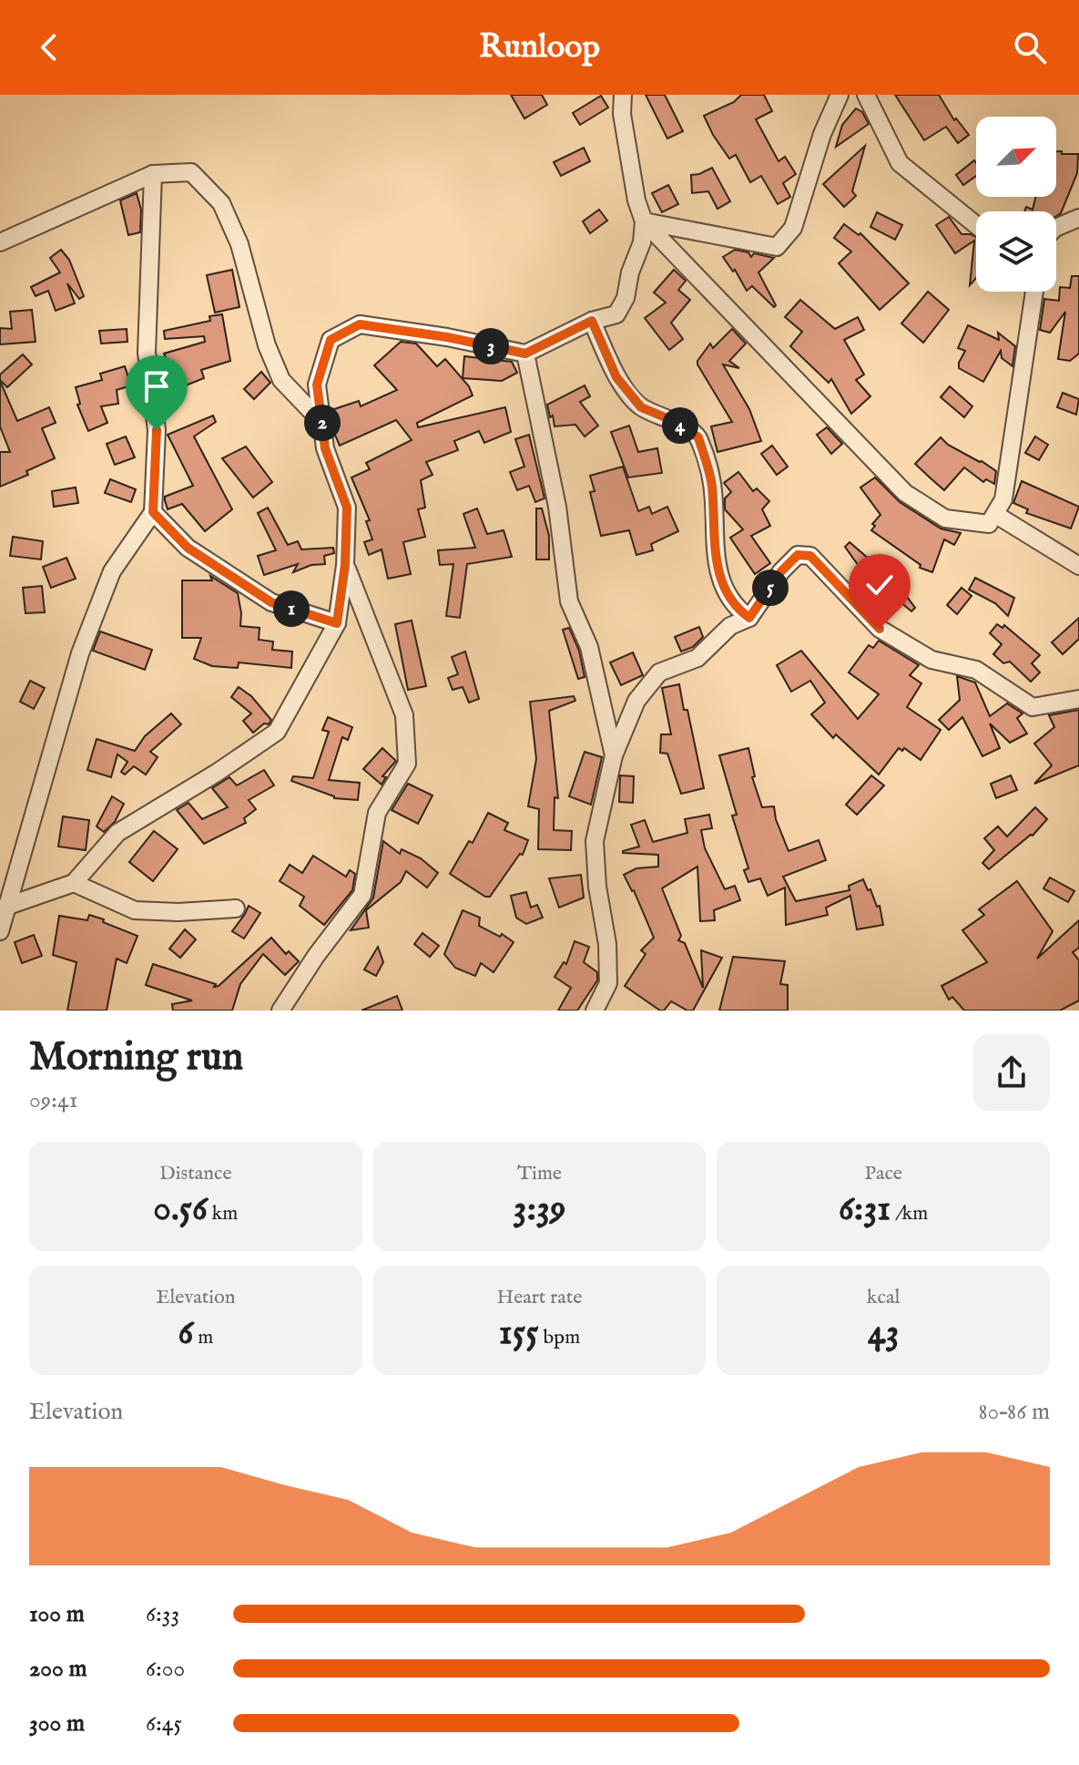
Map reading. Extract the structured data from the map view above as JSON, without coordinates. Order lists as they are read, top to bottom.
{
  "north": "top right",
  "page": {
    "header": "Runloop",
    "pins": [
      "3",
      "2",
      "4",
      "5",
      "1"
    ],
    "heading": ["Morning run", "09:41"],
    "stats": [
      ["Distance", "0.56 km"],
      ["Time", "3:39"],
      ["Pace", "6:31 /km"],
      ["Elevation", "6 m"],
      ["Heart rate", "155 bpm"],
      ["kcal", "43"]
    ],
    "chart": ["Elevation", "80–86 m"],
    "list": [
      {
        "name": "100 m",
        "note": "6:33"
      },
      {
        "name": "200 m",
        "note": "6:00"
      },
      {
        "name": "300 m",
        "note": "6:45"
      }
    ]
  }
}
